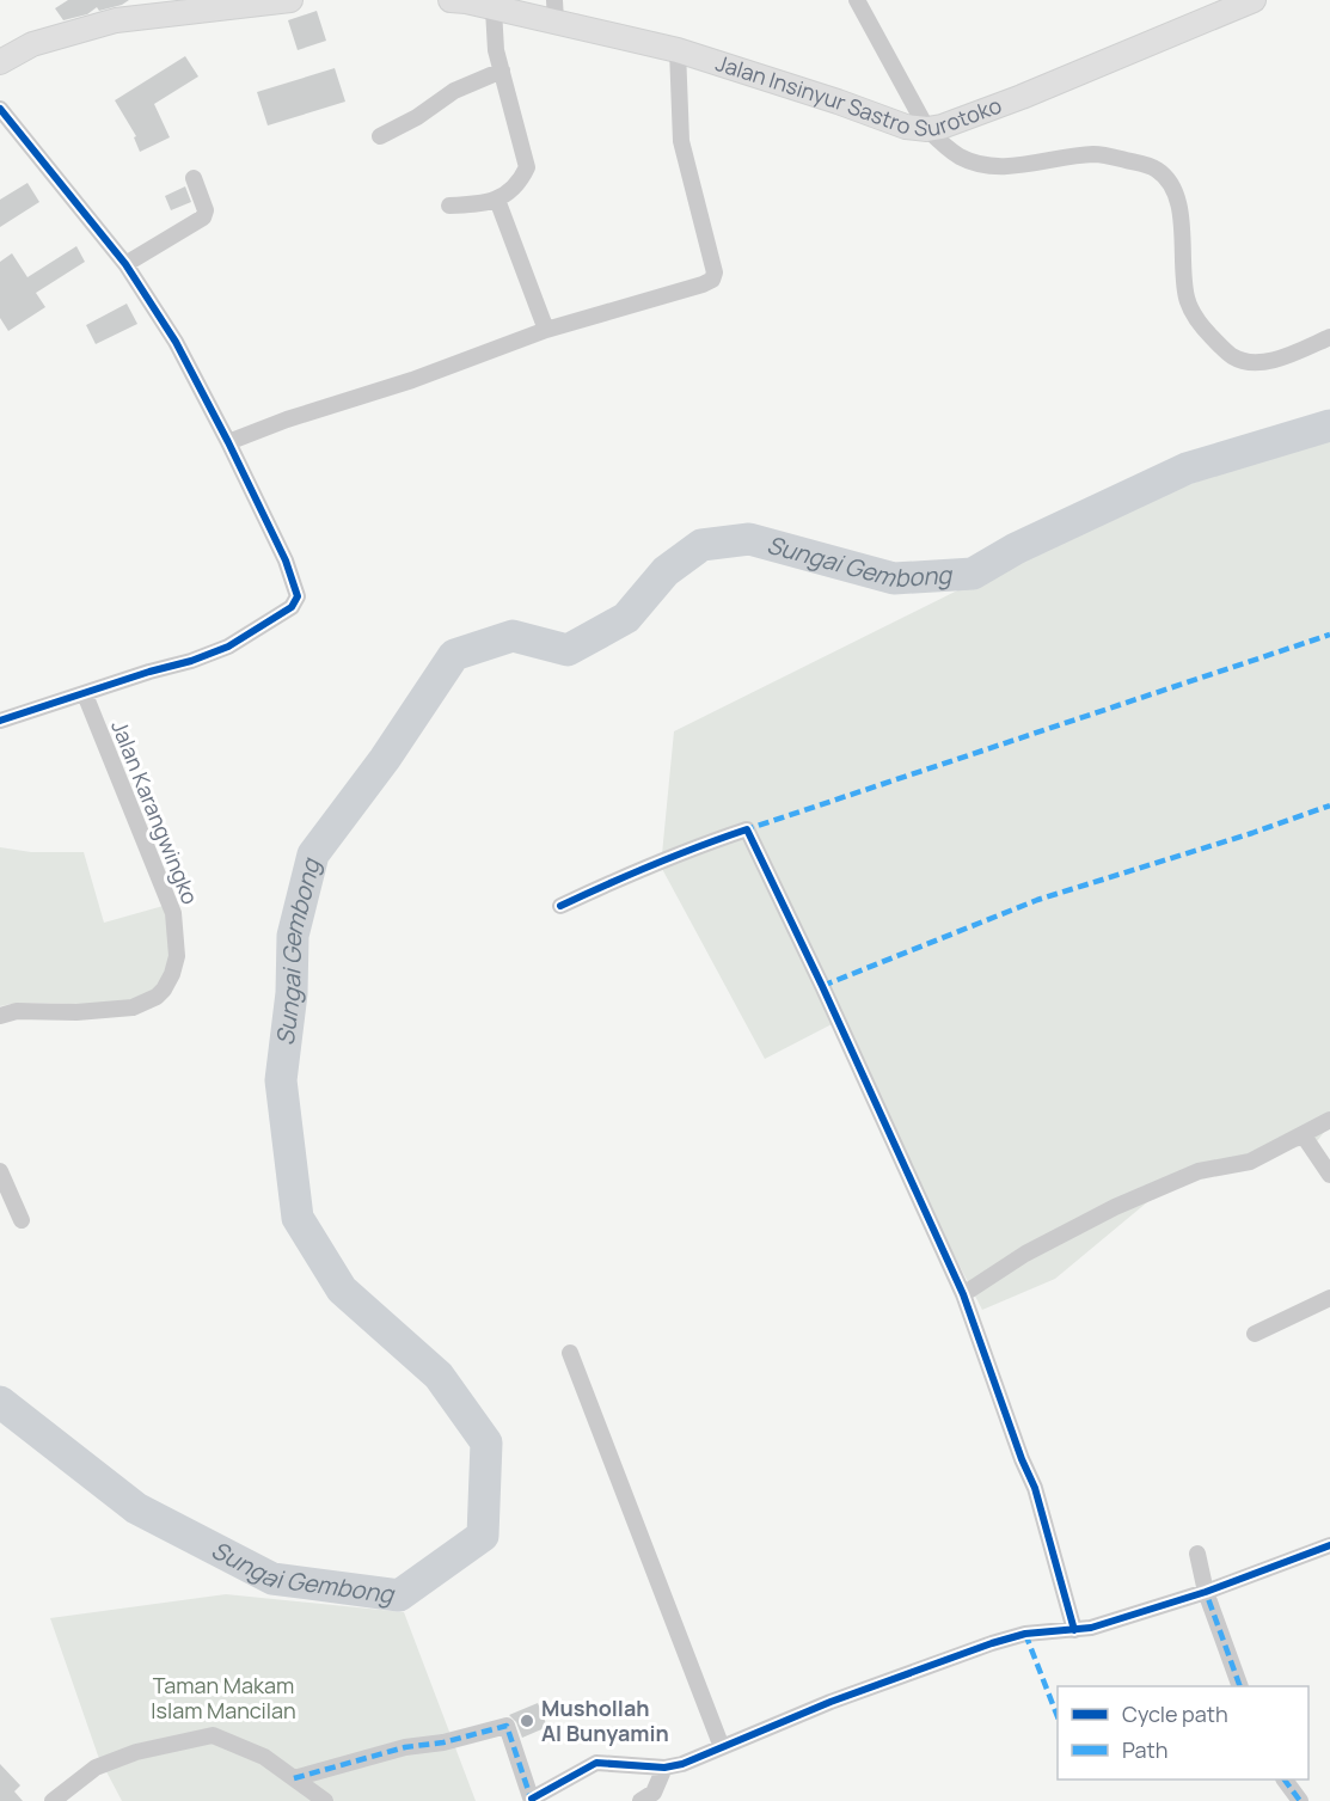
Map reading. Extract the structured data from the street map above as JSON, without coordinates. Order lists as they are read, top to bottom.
{
  "streets": {
    "street": ["Jalan Insinyur Sastro Surotoko", "Jalan Karangwingko"]
  },
  "water": ["Sungai Gembong"],
  "parks": ["Taman Makam Islam Mancilan"],
  "places": ["Mushollah Al Bunyamin"],
  "legend": ["Cycle path", "Path"]
}
